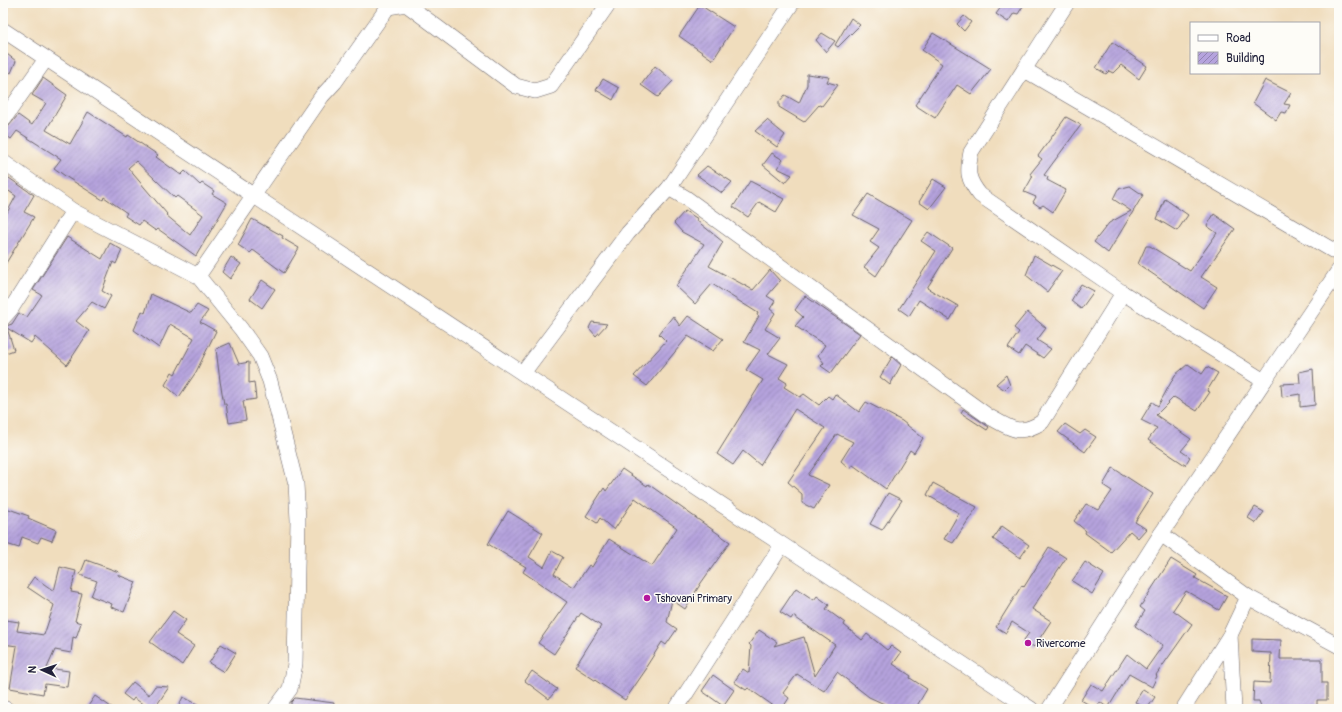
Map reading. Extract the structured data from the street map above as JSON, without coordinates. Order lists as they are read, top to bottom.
{
  "places": ["Tshovani Primary", "Rivercome"],
  "legend": ["Road", "Building"],
  "north": "left"
}
